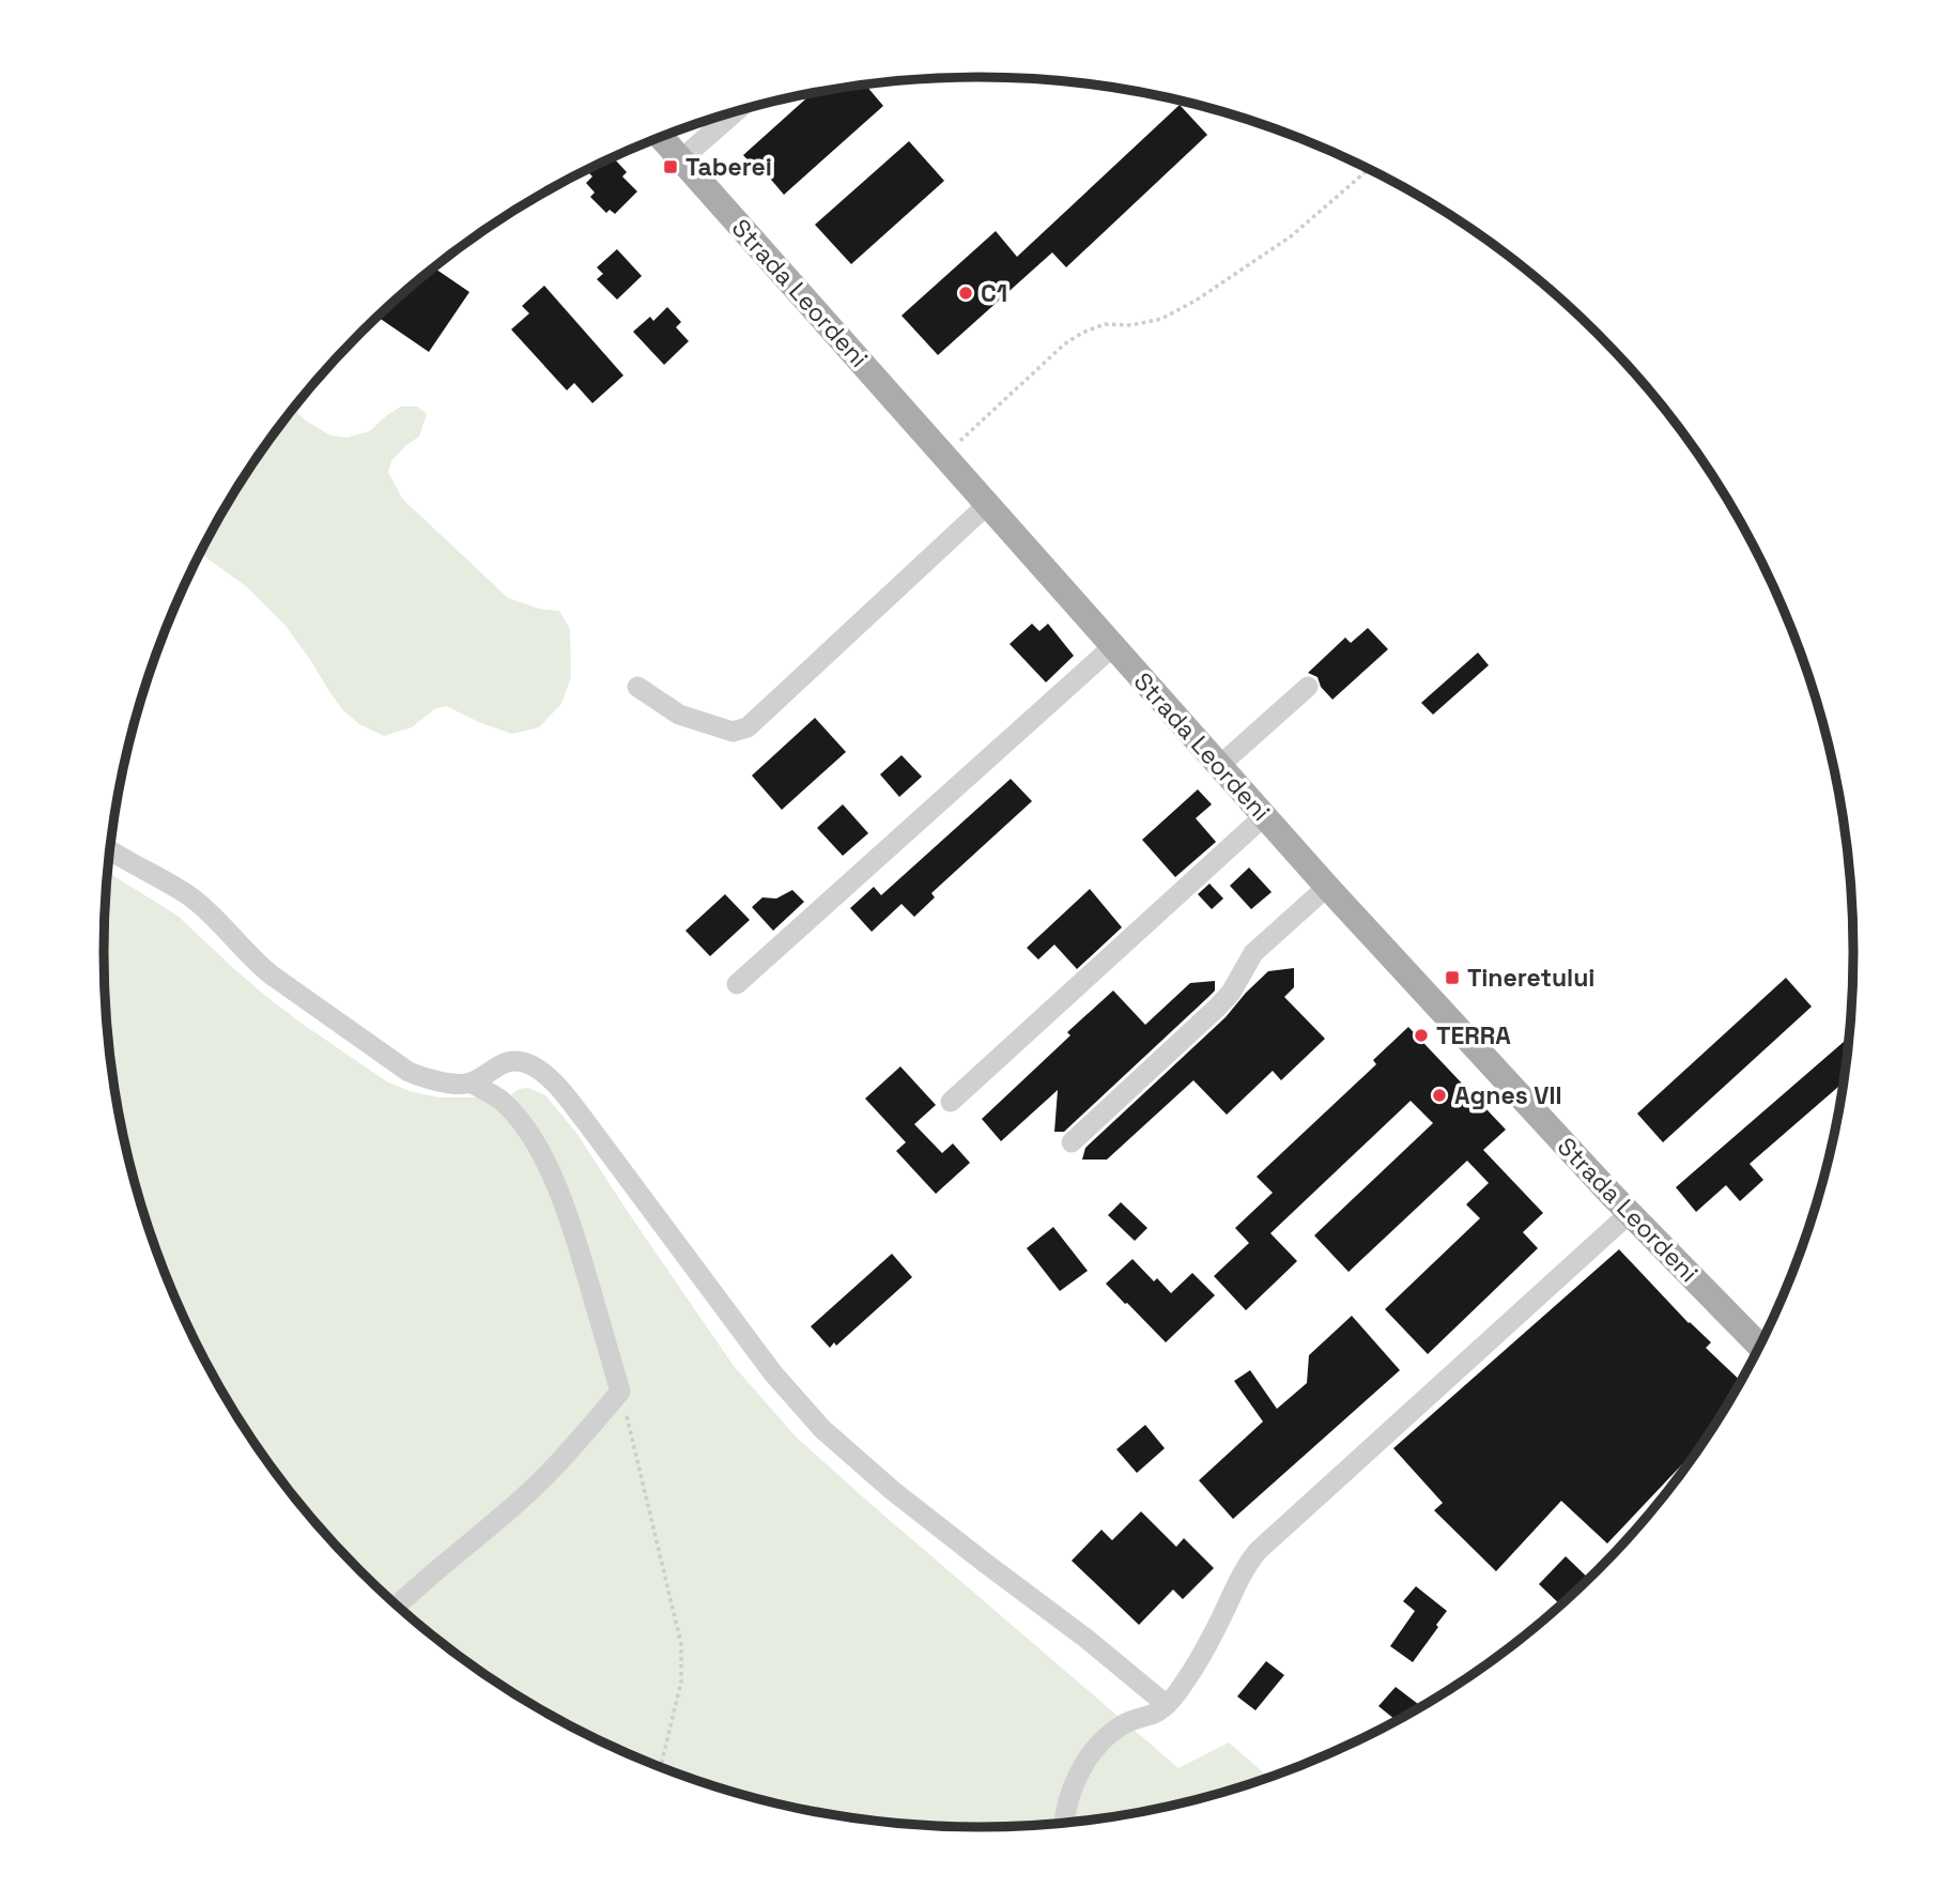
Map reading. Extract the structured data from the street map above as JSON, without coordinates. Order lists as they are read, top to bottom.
{
  "streets": {
    "main road": ["Strada Leordeni"]
  },
  "places": {
    "transit": ["Taberei", "Tineretului"],
    "other": ["C1", "TERRA", "Agnes VII"]
  }
}
